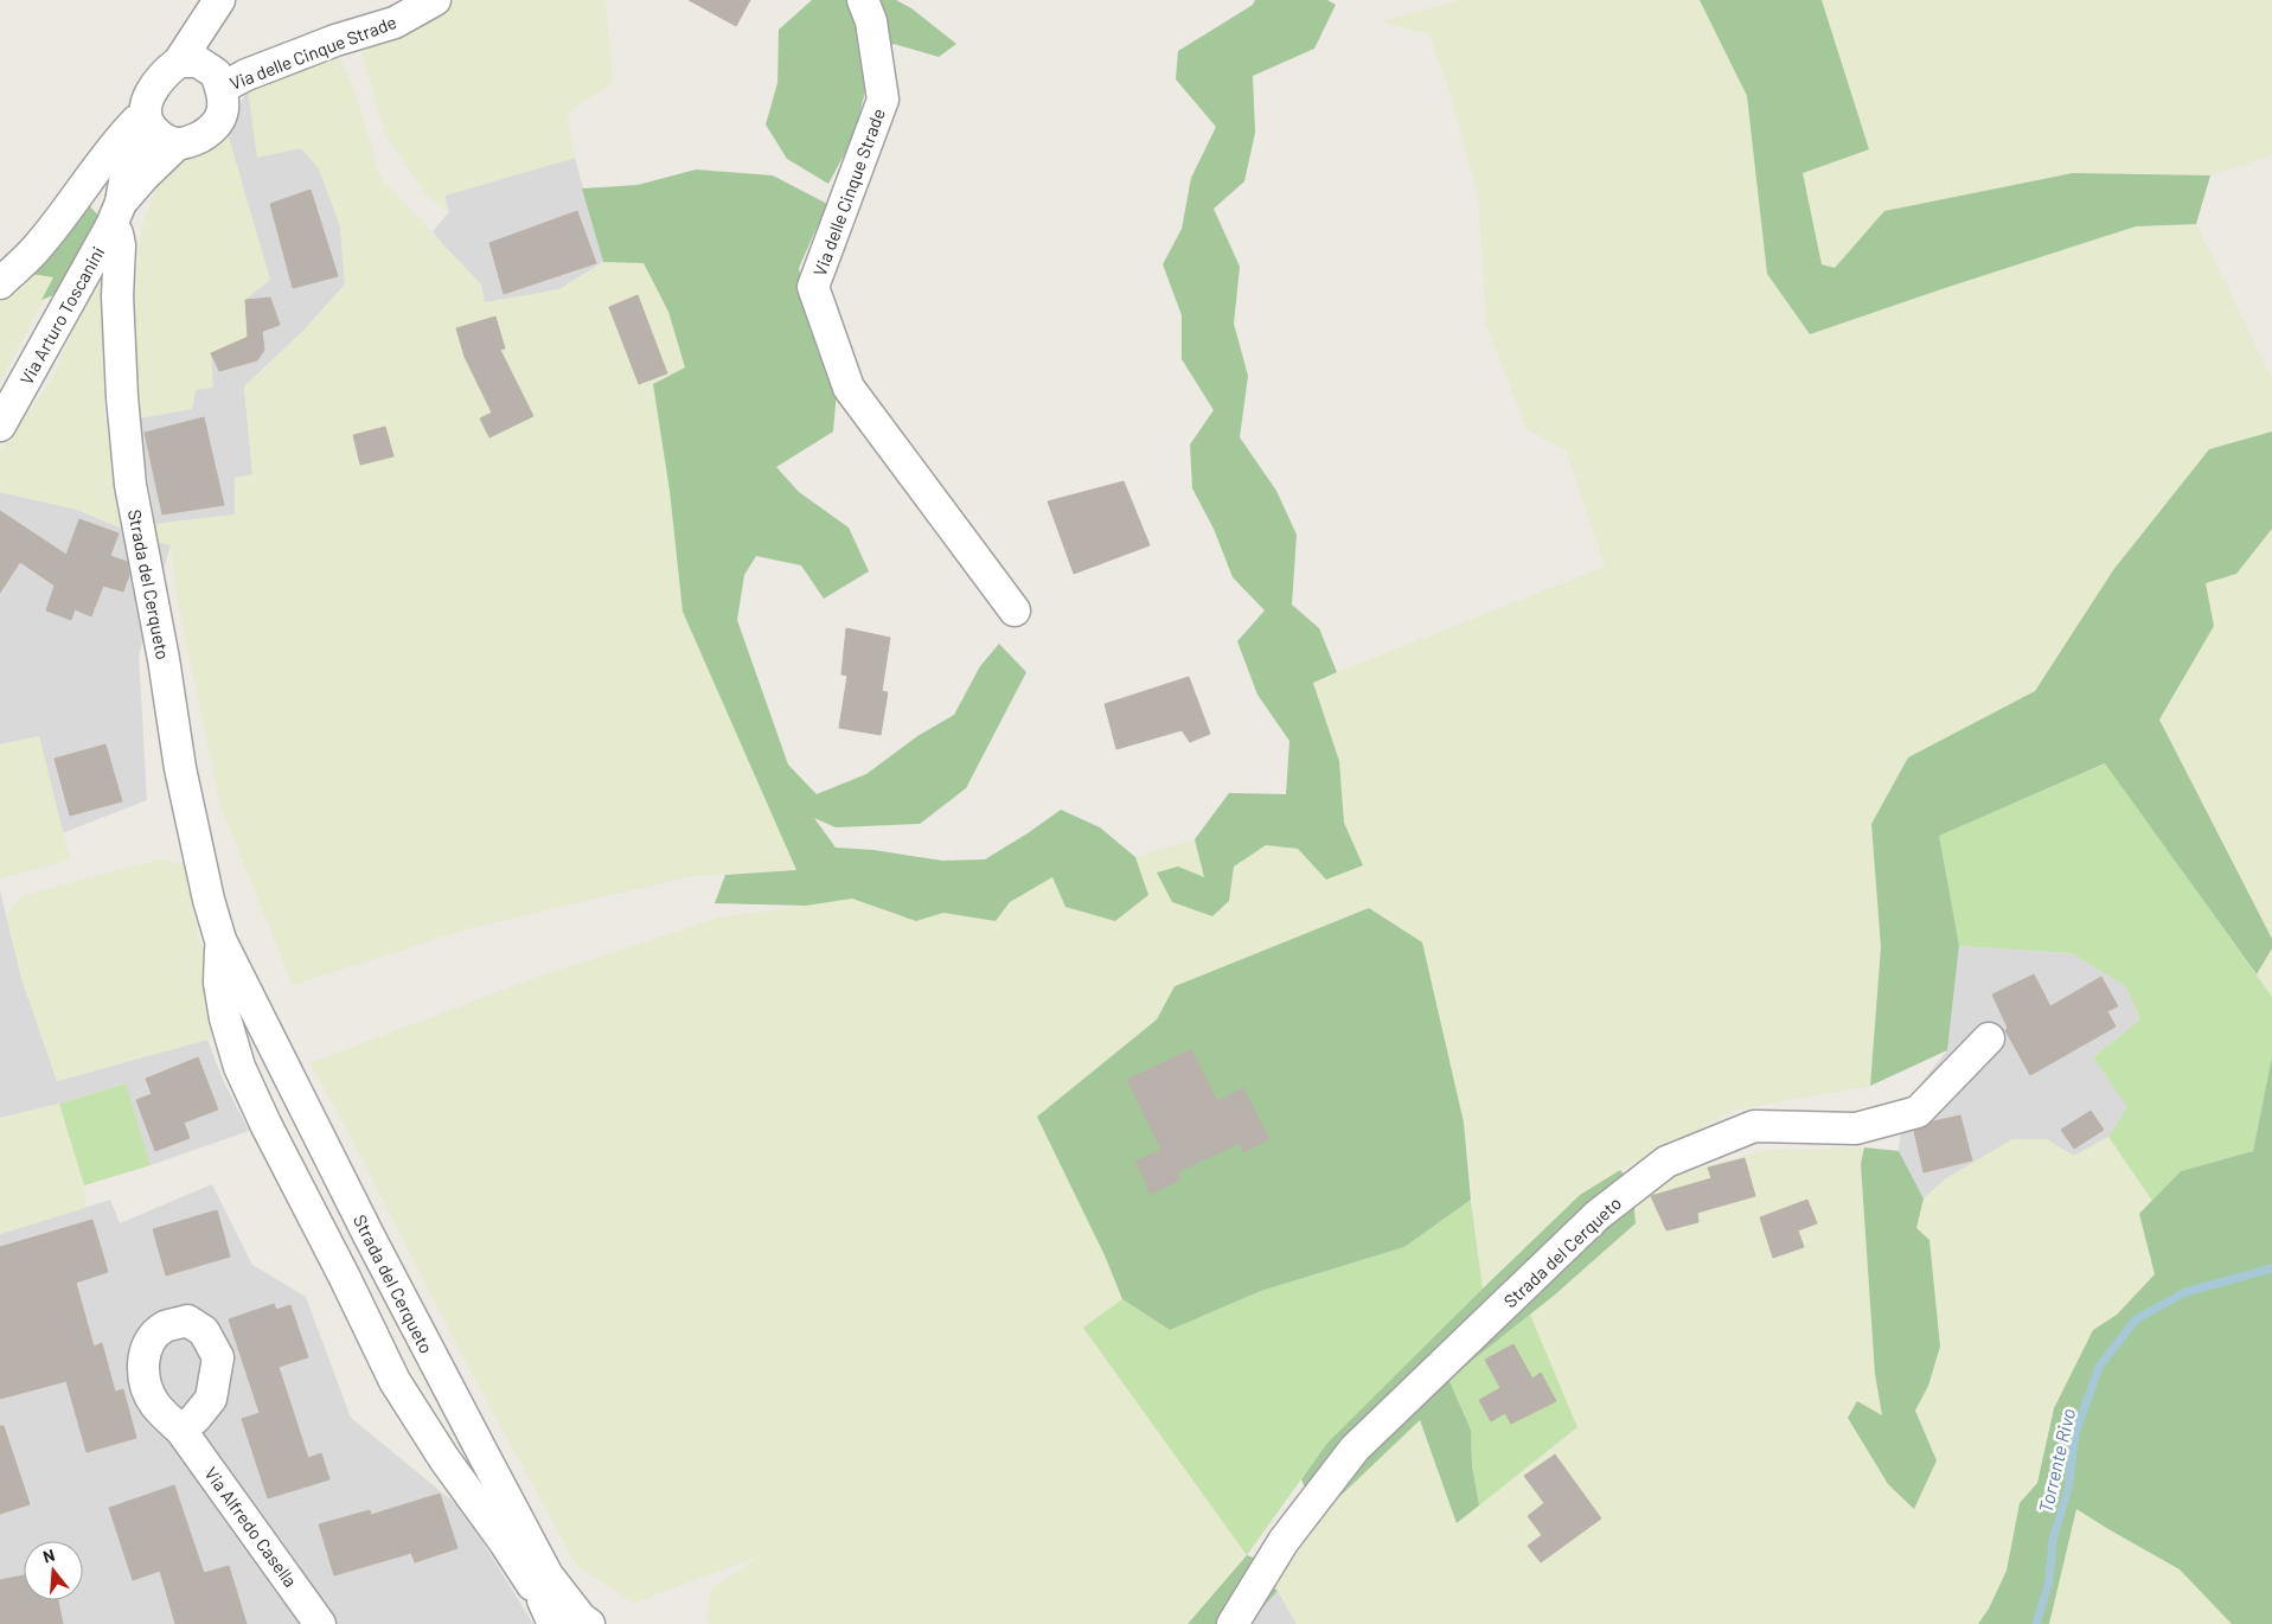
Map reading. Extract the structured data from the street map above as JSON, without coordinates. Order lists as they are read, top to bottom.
{
  "streets": {
    "street": [
      "Via delle Cinque Strade",
      "Via Arturo Toscanini",
      "Strada del Cerqueto",
      "Via Alfredo Casella"
    ]
  },
  "crossings": [
    ["Via delle Cinque Strade", "Via Arturo Toscanini"],
    ["Via Arturo Toscanini", "Strada del Cerqueto"]
  ],
  "water": ["Torrente Rivo"],
  "north": "top"
}
